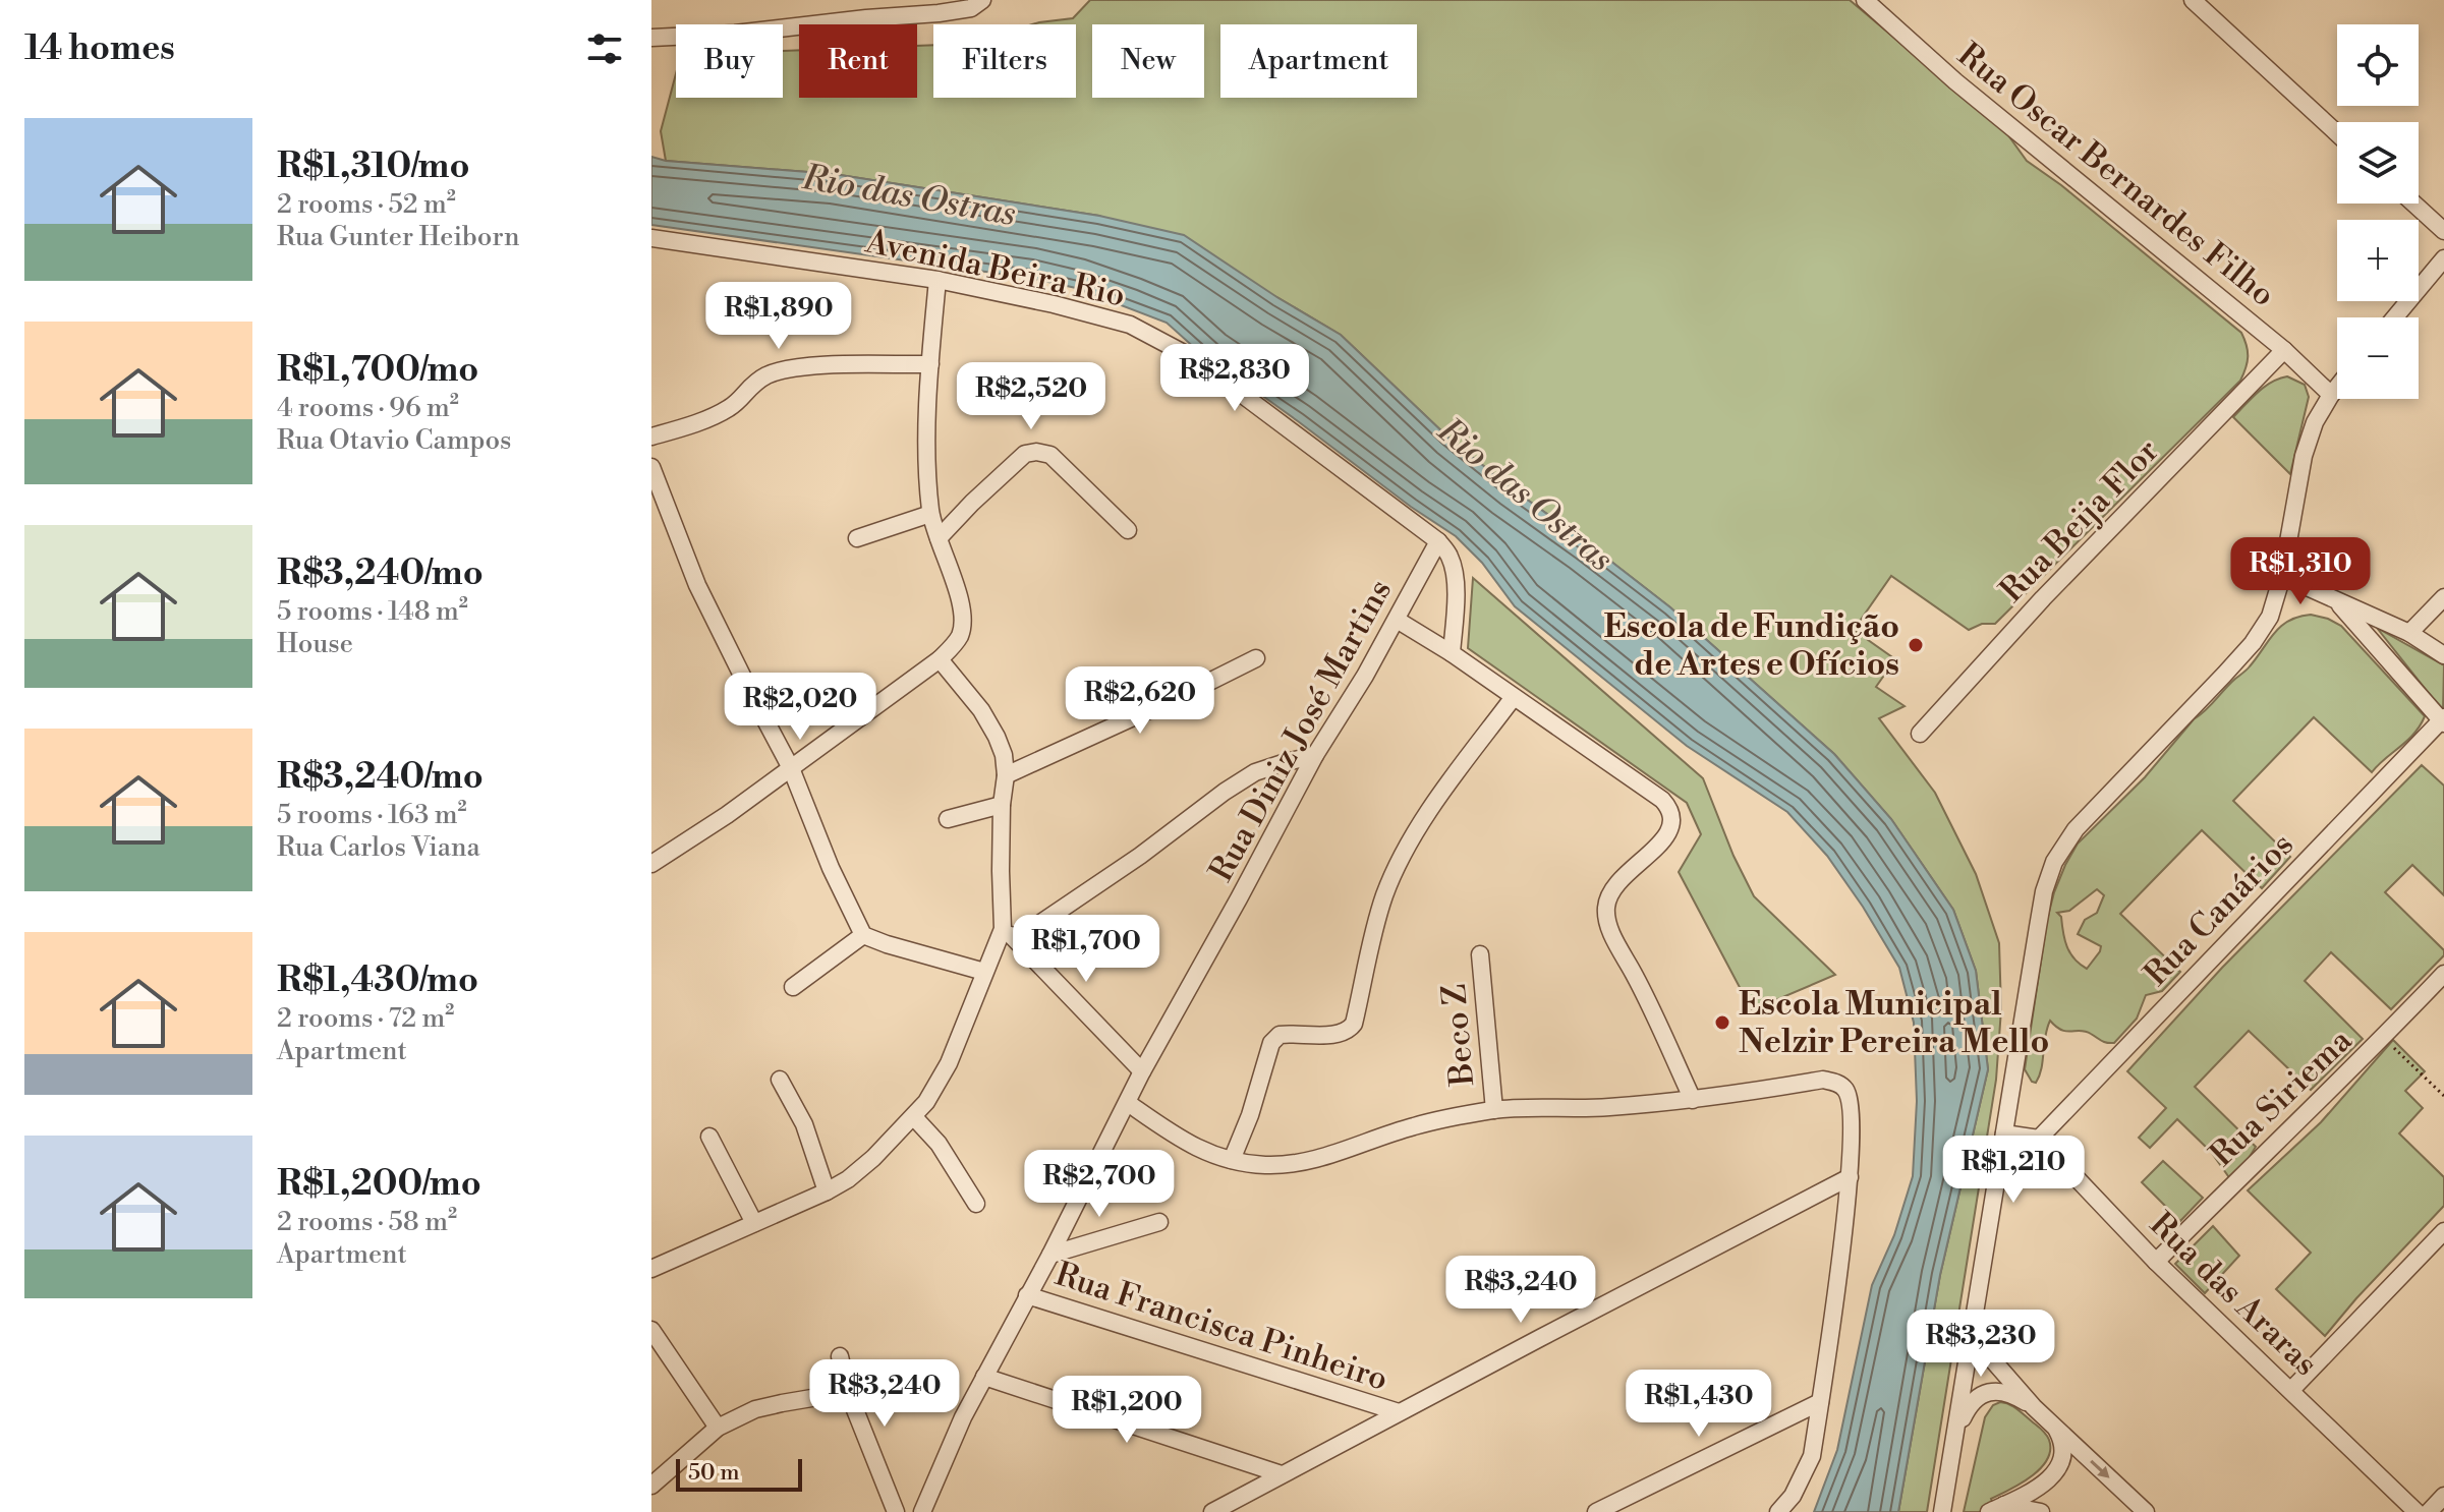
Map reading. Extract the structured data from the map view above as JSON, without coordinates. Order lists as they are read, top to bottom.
{
  "streets": {
    "street": [
      "Rua Oscar Bernardes Filho",
      "Avenida Beira Rio",
      "Rua Beija Flor",
      "Rua Diniz José Martins",
      "Rua Canários",
      "Beco Z",
      "Rua Siriema",
      "Rua das Araras",
      "Rua Francisca Pinheiro"
    ]
  },
  "crossings": [
    ["Rua Oscar Bernardes Filho", "Rua Beija Flor"],
    ["Avenida Beira Rio", "Rua Diniz José Martins"],
    ["Rua Diniz José Martins", "Rua Francisca Pinheiro"],
    ["Rua Canários", "Rua das Araras"],
    ["Rua Siriema", "Rua das Araras"]
  ],
  "water": ["Rio das Ostras"],
  "places": ["Escola de Fundição de Artes e Ofícios", "Escola Municipal Nelzir Pereira Mello"],
  "scale_bar": "50 m",
  "page": {
    "heading": "14 homes",
    "map_buttons": ["+", "−"],
    "chip": [
      "Buy",
      "Rent",
      "Filters",
      "New",
      "Apartment"
    ],
    "list": [
      {
        "name": "R$1,310/mo",
        "note": "2 rooms · 52 m² · Rua Gunter Heiborn"
      },
      {
        "name": "R$1,700/mo",
        "note": "4 rooms · 96 m² · Rua Otavio Campos"
      },
      {
        "name": "R$3,240/mo",
        "note": "5 rooms · 148 m² · House"
      },
      {
        "name": "R$3,240/mo",
        "note": "5 rooms · 163 m² · Rua Carlos Viana"
      },
      {
        "name": "R$1,430/mo",
        "note": "2 rooms · 72 m² · Apartment"
      },
      {
        "name": "R$1,200/mo",
        "note": "2 rooms · 58 m² · Apartment"
      }
    ],
    "price": [
      "R$1,890",
      "R$2,830",
      "R$2,520",
      "R$1,310",
      "R$2,620",
      "R$2,020",
      "R$1,700",
      "R$1,210",
      "R$2,700",
      "R$3,240",
      "R$3,230",
      "R$3,240",
      "R$1,430",
      "R$1,200"
    ],
    "scale": "50 m"
  }
}
